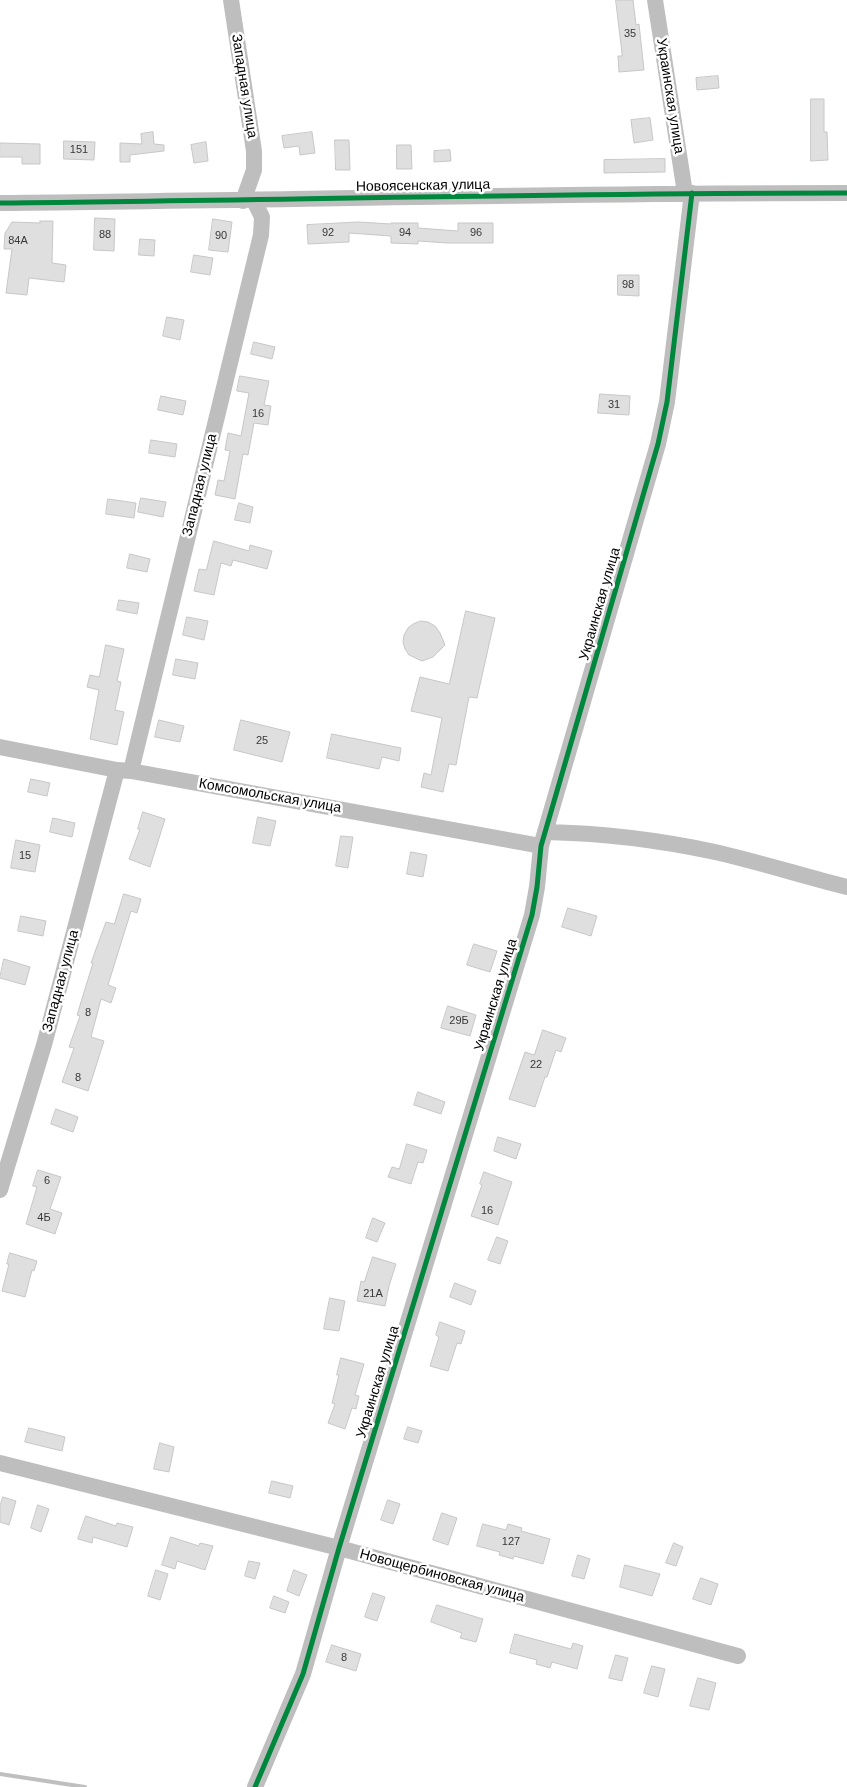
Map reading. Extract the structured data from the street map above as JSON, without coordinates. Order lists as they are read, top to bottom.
{
  "streets": {
    "street": [
      "Западная улица",
      "Украинская улица",
      "Новоясенская улица",
      "Комсомольская улица",
      "Новощербиновская улица"
    ]
  },
  "crossings": [
    ["Западная улица", "Новоясенская улица"],
    ["Западная улица", "Комсомольская улица"],
    ["Украинская улица", "Новоясенская улица"],
    ["Украинская улица", "Комсомольская улица"],
    ["Украинская улица", "Новощербиновская улица"]
  ],
  "house_numbers": [
    "35",
    "151",
    "92",
    "94",
    "96",
    "88",
    "90",
    "84А",
    "98",
    "31",
    "16",
    "25",
    "15",
    "8",
    "29Б",
    "22",
    "8",
    "6",
    "16",
    "4Б",
    "21А",
    "127",
    "8"
  ]
}
